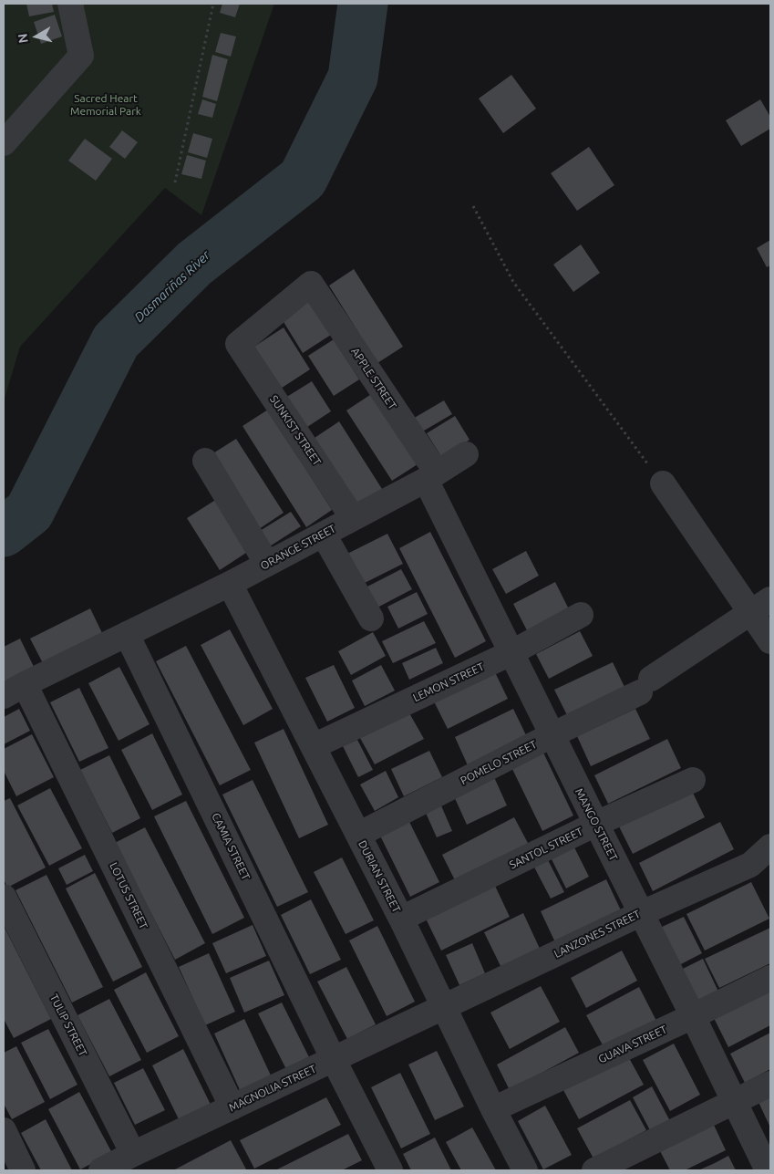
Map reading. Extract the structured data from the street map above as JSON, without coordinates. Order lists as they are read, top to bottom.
{
  "streets": {
    "street": [
      "APPLE STREET",
      "SUNKIST STREET",
      "ORANGE STREET",
      "LEMON STREET",
      "POMELO STREET",
      "MANGO STREET",
      "CAMIA STREET",
      "SANTOL STREET",
      "DURIAN STREET",
      "LOTUS STREET",
      "LANZONES STREET",
      "TULIP STREET",
      "GUAVA STREET",
      "MAGNOLIA STREET"
    ]
  },
  "crossings": [
    ["APPLE STREET", "SUNKIST STREET"],
    ["APPLE STREET", "ORANGE STREET"],
    ["APPLE STREET", "MANGO STREET"],
    ["SUNKIST STREET", "ORANGE STREET"],
    ["ORANGE STREET", "MANGO STREET"],
    ["ORANGE STREET", "CAMIA STREET"],
    ["ORANGE STREET", "DURIAN STREET"],
    ["ORANGE STREET", "LOTUS STREET"],
    ["LEMON STREET", "MANGO STREET"],
    ["LEMON STREET", "DURIAN STREET"],
    ["POMELO STREET", "MANGO STREET"],
    ["POMELO STREET", "DURIAN STREET"],
    ["MANGO STREET", "SANTOL STREET"],
    ["MANGO STREET", "LANZONES STREET"],
    ["MANGO STREET", "GUAVA STREET"],
    ["CAMIA STREET", "MAGNOLIA STREET"],
    ["SANTOL STREET", "DURIAN STREET"],
    ["DURIAN STREET", "LANZONES STREET"],
    ["DURIAN STREET", "GUAVA STREET"],
    ["DURIAN STREET", "MAGNOLIA STREET"],
    ["LOTUS STREET", "MAGNOLIA STREET"],
    ["LANZONES STREET", "MAGNOLIA STREET"],
    ["TULIP STREET", "MAGNOLIA STREET"]
  ],
  "water": ["Dasmariñas River"],
  "parks": ["Sacred Heart Memorial Park"],
  "north": "left"
}
